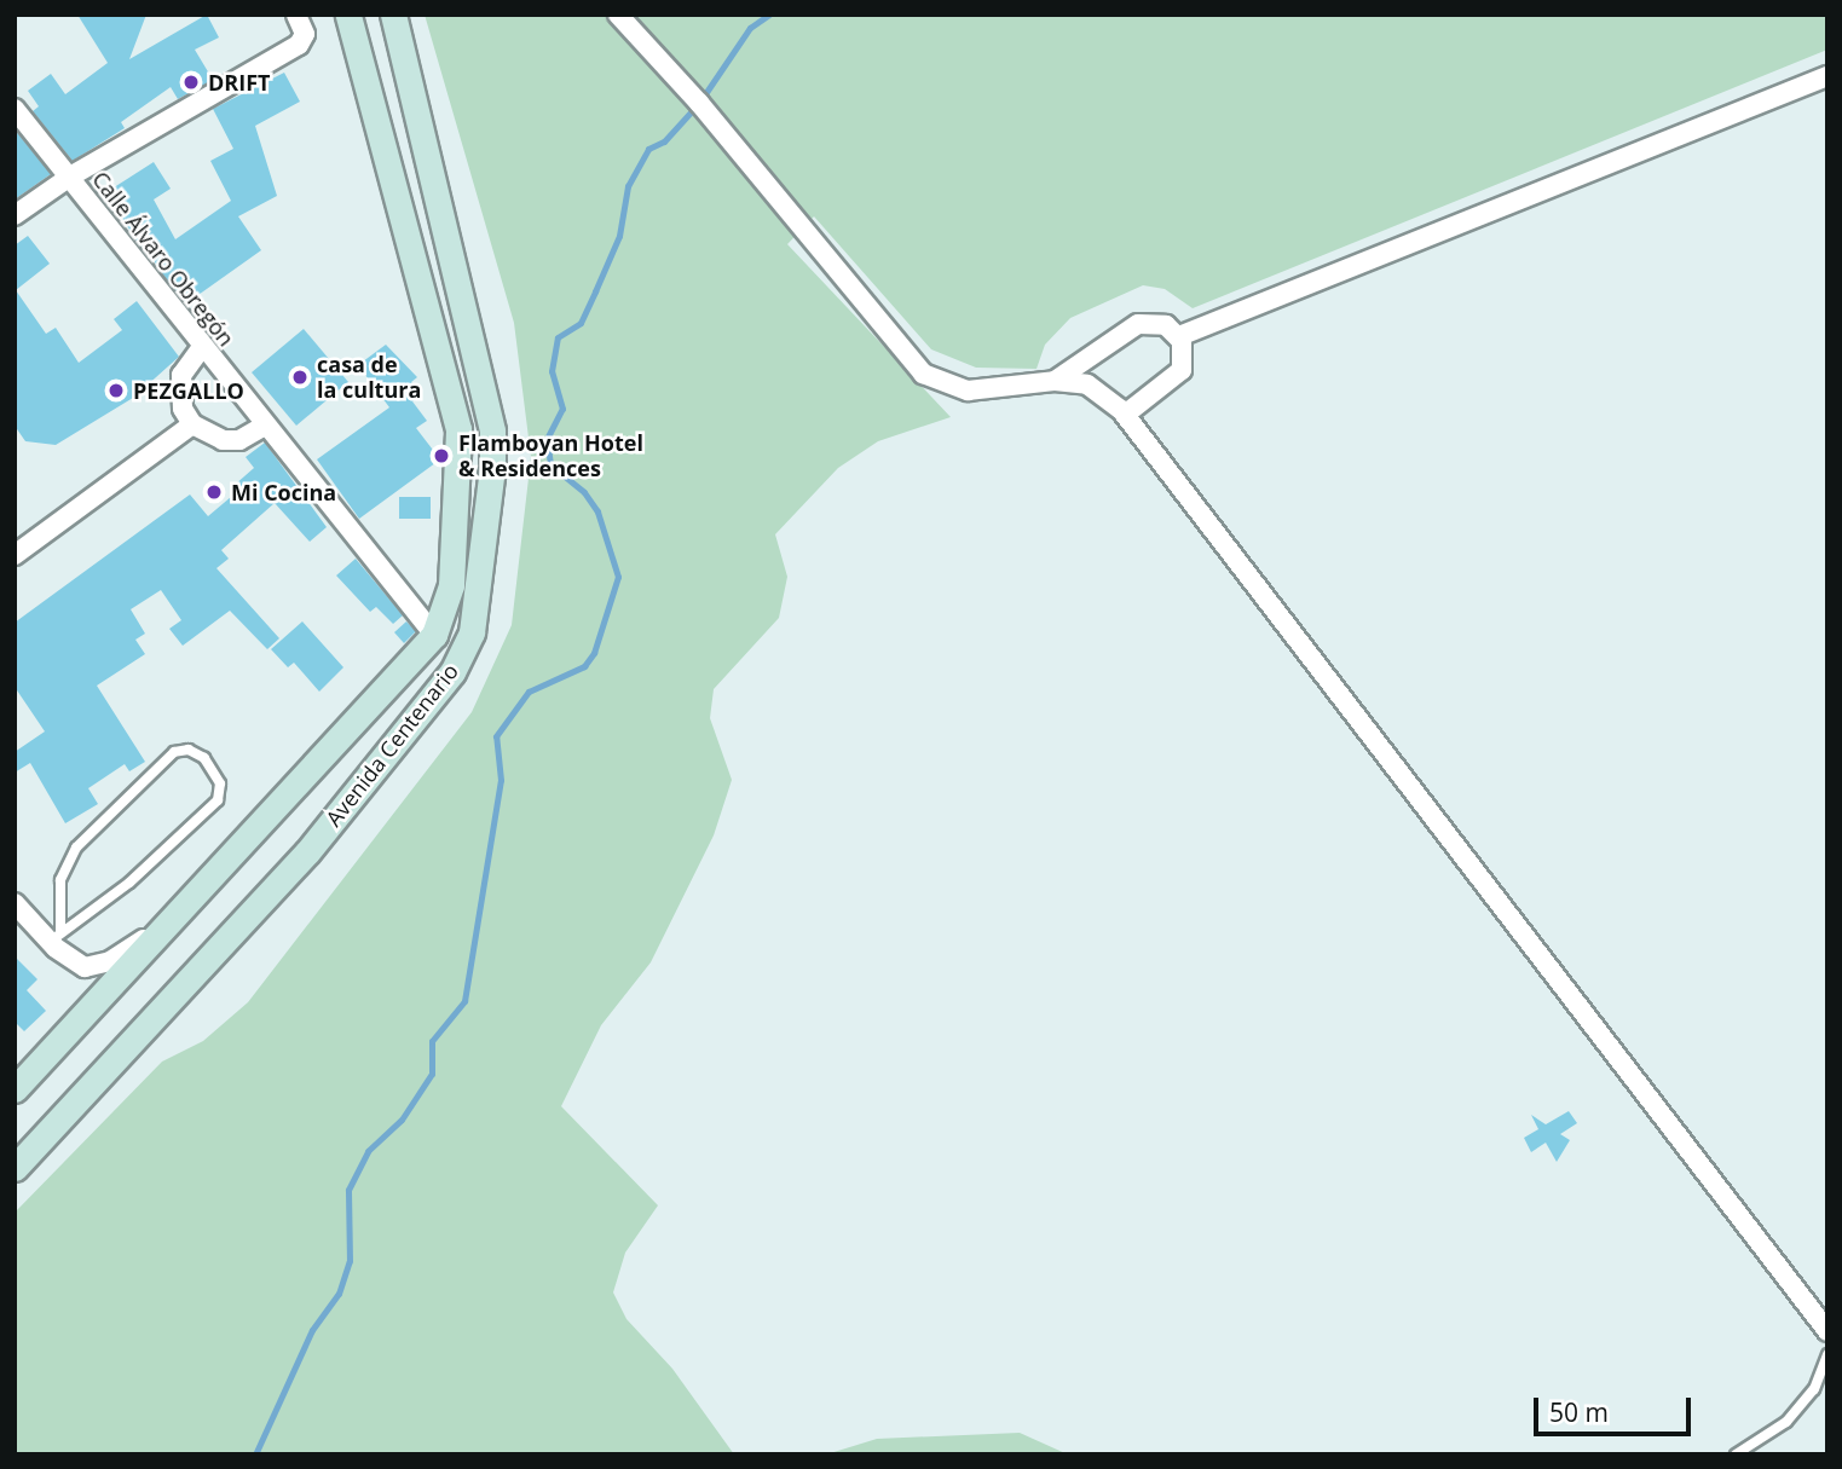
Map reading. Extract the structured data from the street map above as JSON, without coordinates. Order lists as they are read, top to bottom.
{
  "streets": {
    "main road": ["Avenida Centenario"],
    "street": ["Calle Álvaro Obregón"]
  },
  "crossings": [
    ["Calle Álvaro Obregón", "Avenida Centenario"]
  ],
  "places": [
    "DRIFT",
    "casa de la cultura",
    "PEZGALLO",
    "Flamboyan Hotel & Residences",
    "Mi Cocina"
  ],
  "scale_bar": "50 m"
}
